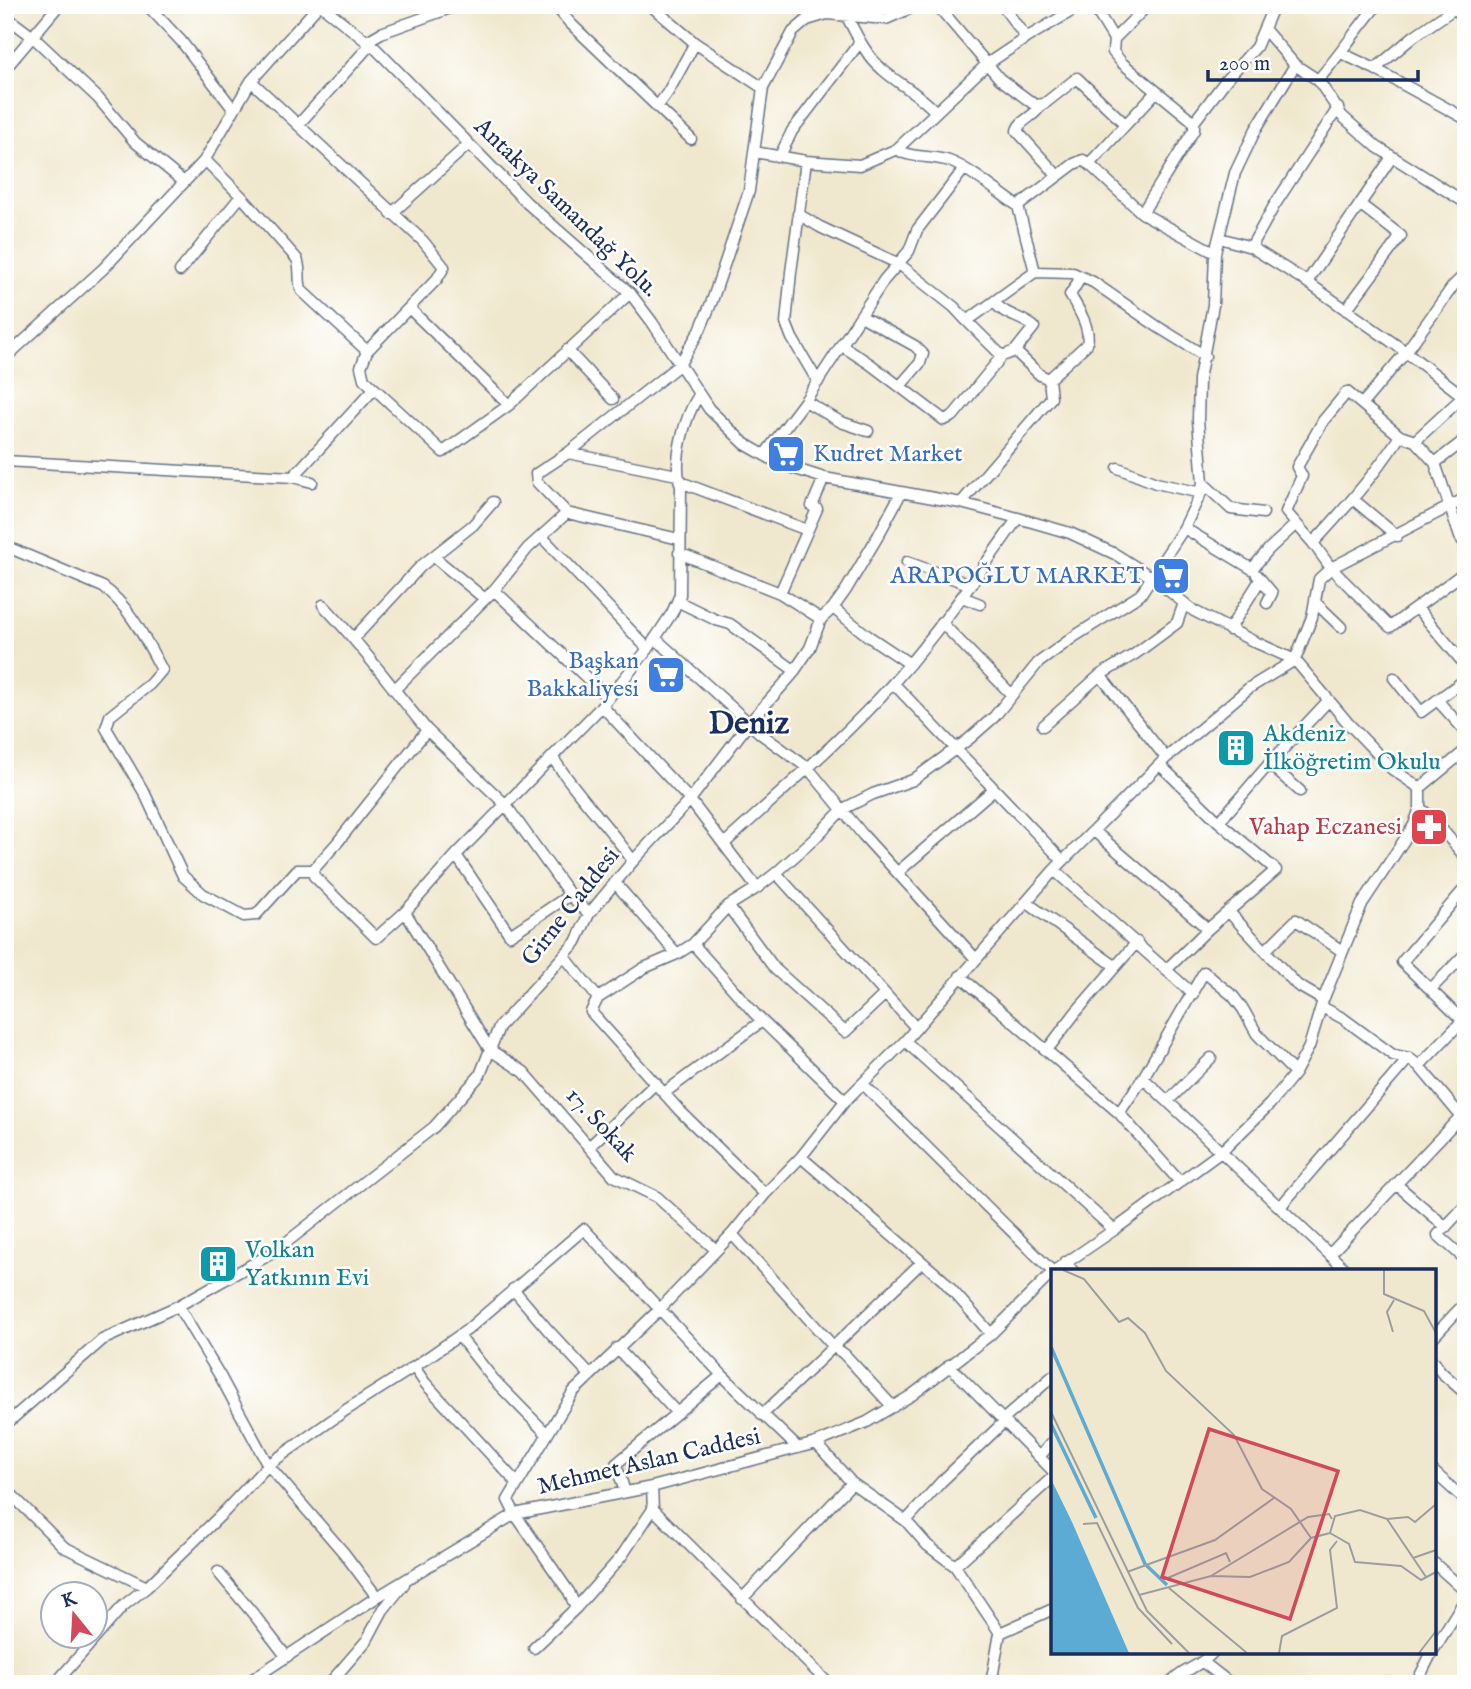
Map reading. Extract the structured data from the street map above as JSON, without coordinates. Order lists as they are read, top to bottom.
{
  "streets": {
    "street": [
      "Antakya Samandağ Yolu.",
      "Girne Caddesi",
      "17. Sokak",
      "Mehmet Aslan Caddesi"
    ]
  },
  "crossings": [
    ["Antakya Samandağ Yolu.", "Girne Caddesi"],
    ["Antakya Samandağ Yolu.", "Mehmet Aslan Caddesi"],
    ["Girne Caddesi", "17. Sokak"]
  ],
  "districts": ["Deniz"],
  "places": {
    "supermarket": ["Kudret Market", "ARAPOĞLU MARKET", "Başkan Bakkaliyesi"],
    "building": ["Akdeniz İlköğretim Okulu", "Volkan Yatkının Evi"],
    "pharmacy": ["Vahap Eczanesi"]
  },
  "scale_bar": "200 m",
  "north": "top"
}
